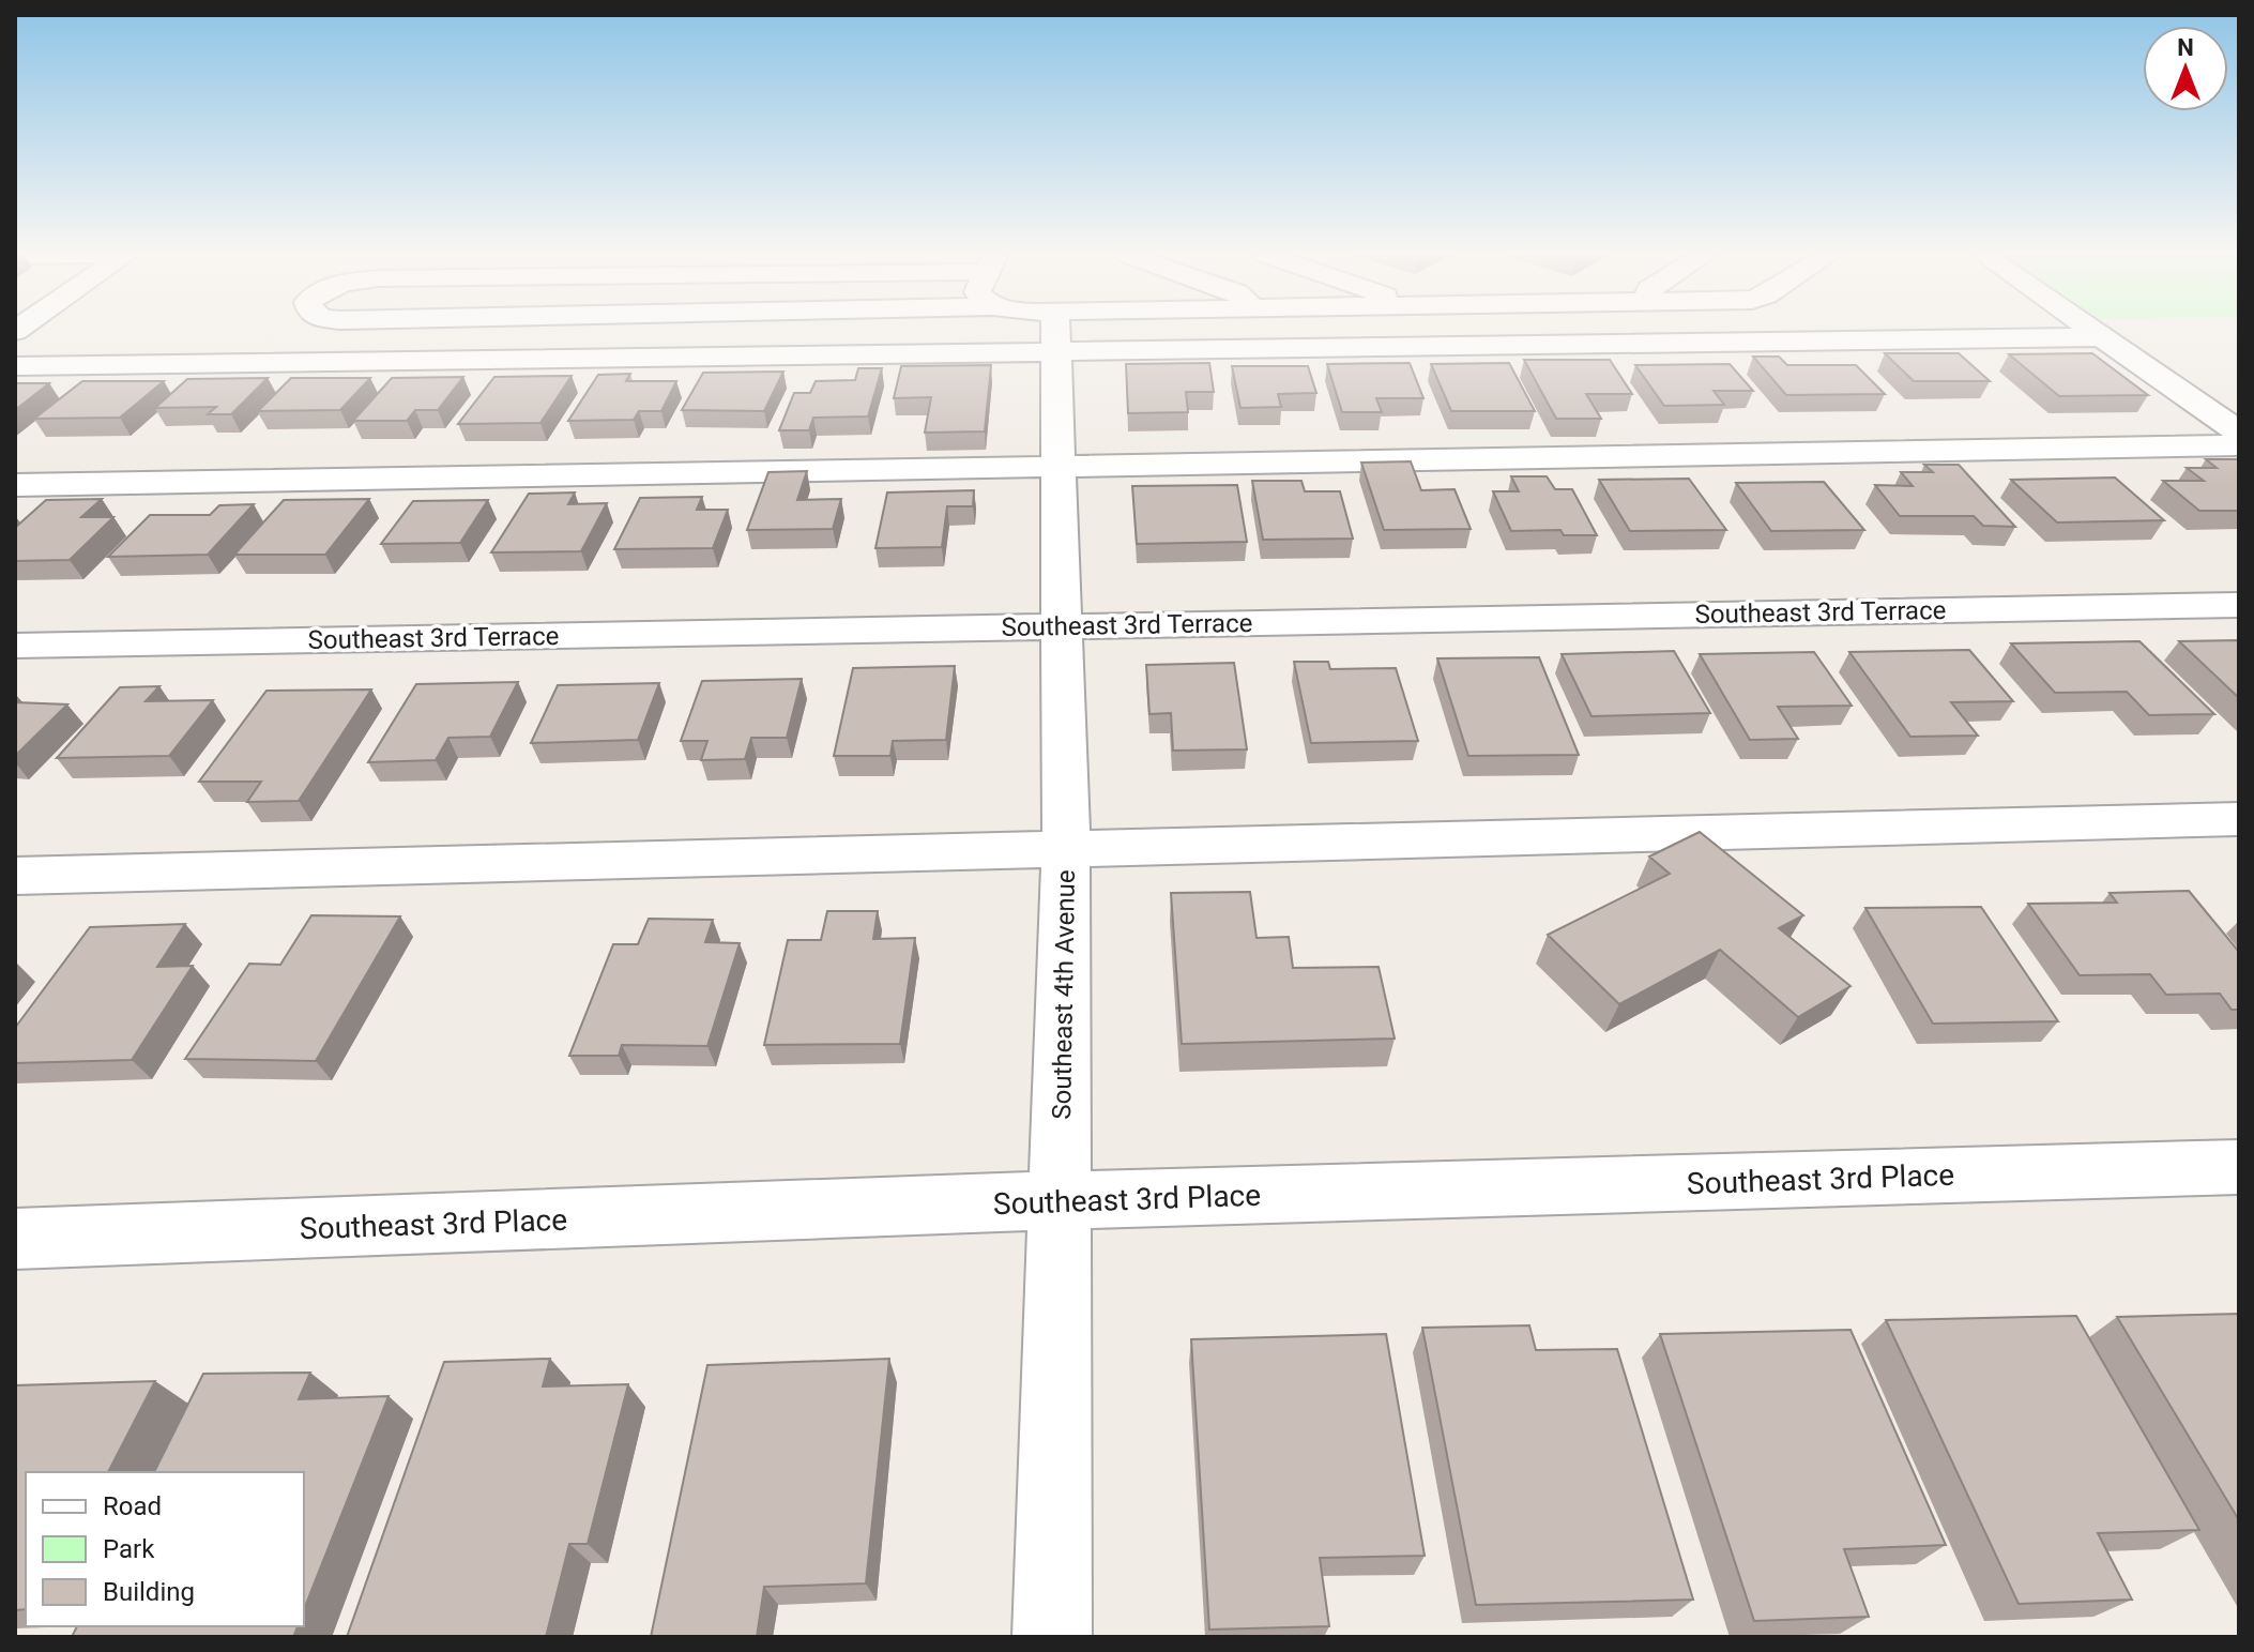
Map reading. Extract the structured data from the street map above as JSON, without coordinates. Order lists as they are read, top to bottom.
{
  "streets": {
    "street": ["Southeast 3rd Terrace", "Southeast 4th Avenue", "Southeast 3rd Place"]
  },
  "crossings": [
    ["Southeast 3rd Terrace", "Southeast 4th Avenue"],
    ["Southeast 4th Avenue", "Southeast 3rd Place"]
  ],
  "legend": ["Road", "Park", "Building"],
  "north": "top"
}
